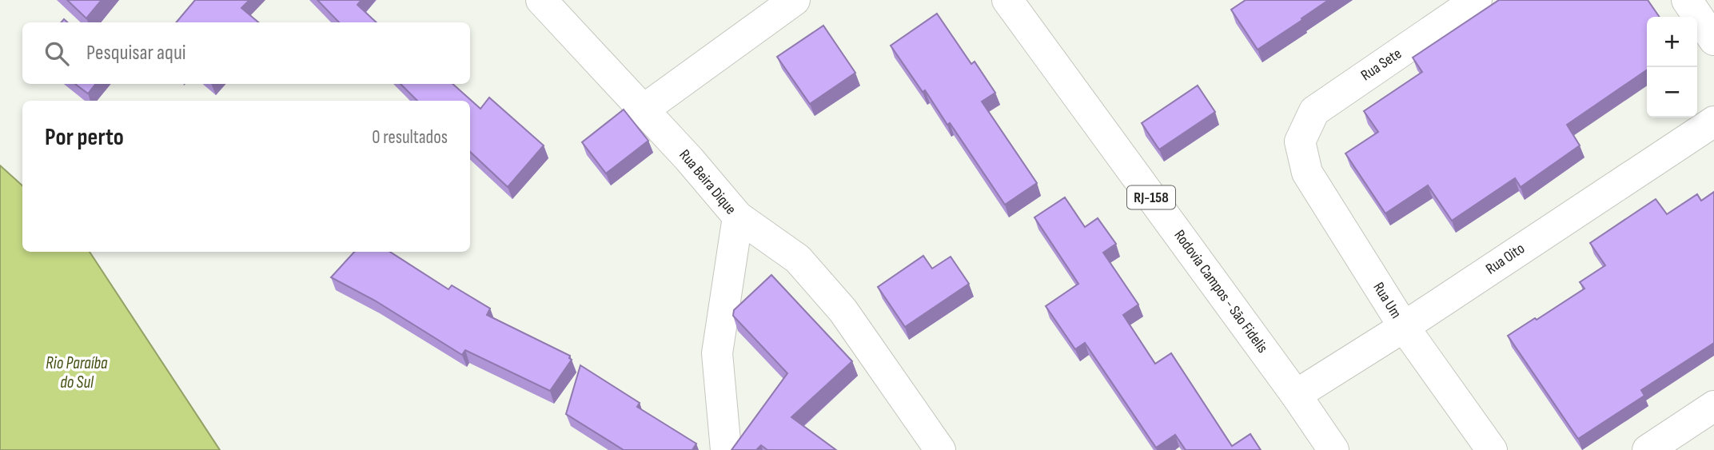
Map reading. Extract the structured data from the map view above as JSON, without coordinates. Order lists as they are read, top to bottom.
{
  "streets": {
    "street": [
      "Rua Sete",
      "Rua Beira Dique",
      "RJ-158",
      "Rua Oito",
      "Rodovia Campos - São Fidelis",
      "Rua Um"
    ]
  },
  "crossings": [
    ["Rua Sete", "Rua Um"],
    ["Rua Oito", "Rodovia Campos - São Fidelis"],
    ["Rua Oito", "Rua Um"]
  ],
  "water": ["Rio Paraíba do Sul"],
  "page": {
    "map_buttons": ["+", "−"],
    "search": "Pesquisar aqui",
    "heading": ["Por perto", "0 resultados"]
  }
}
